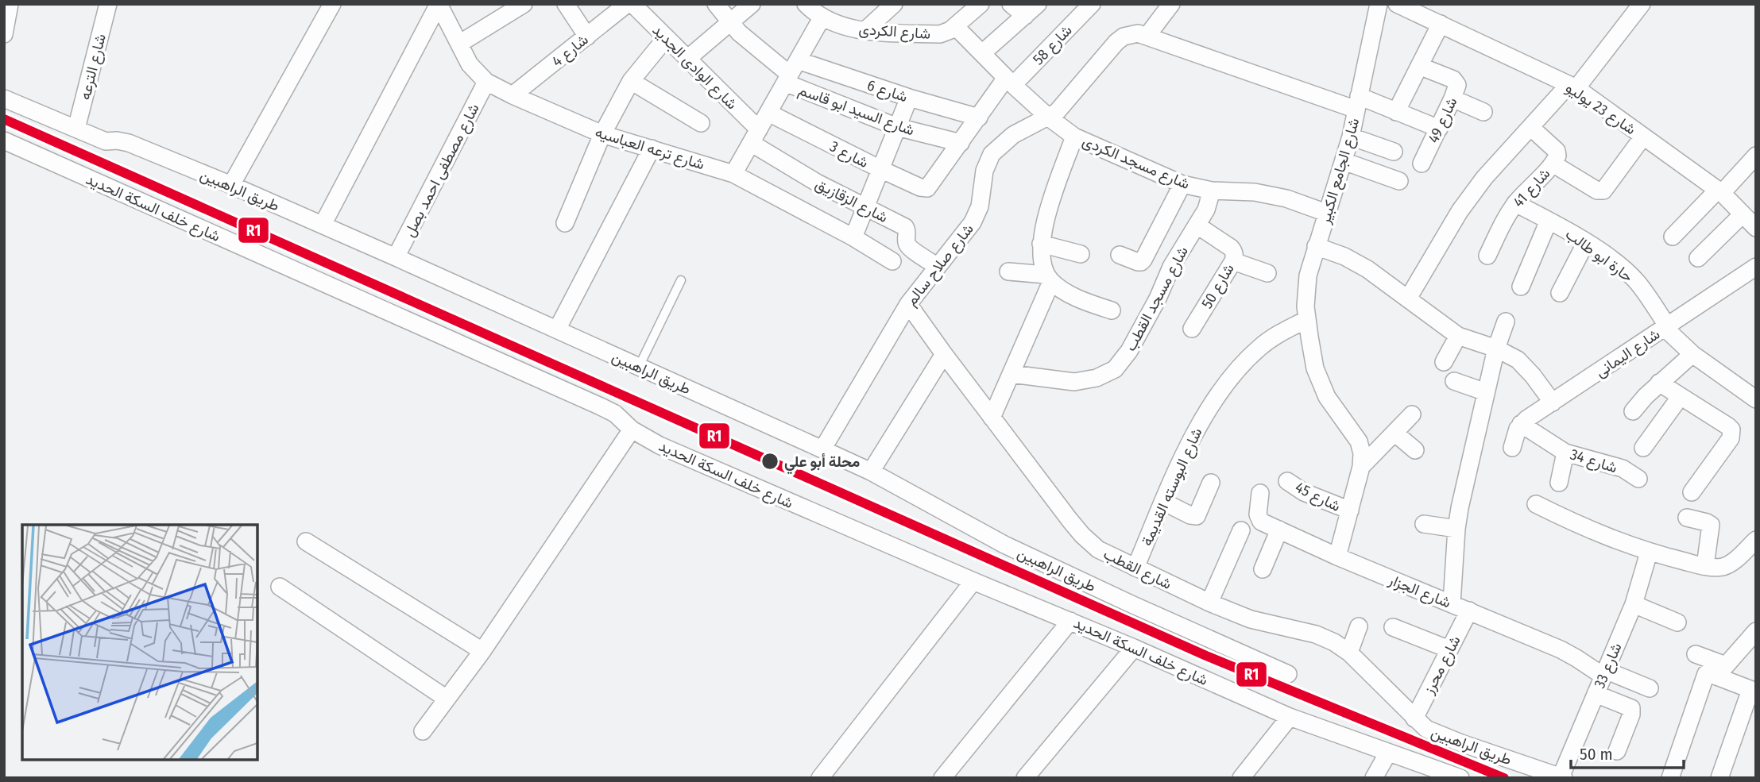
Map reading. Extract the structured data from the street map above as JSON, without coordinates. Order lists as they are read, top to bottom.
{
  "streets": {
    "street": [
      "شارع الكردى",
      "شارع 58",
      "شارع 4",
      "شارع الترعه",
      "شارع الوادى الجديد",
      "شارع 6",
      "شارع 23 يوليو",
      "شارع السيد ابو قاسم",
      "شارع 49",
      "شارع ترعه العباسيه",
      "شارع 3",
      "شارع مسجد الكردى",
      "شارع مصطفى احمد بصل",
      "شارع الجامع الكبير",
      "شارع 41",
      "طريق الراهبين",
      "شارع الزقازيق",
      "شارع خلف السكة الحديد",
      "حارة ابو طالب",
      "شارع صلاح سالم",
      "شارع 50",
      "شارع مسجد القطب",
      "شارع اليمانى",
      "شارع 34",
      "شارع البوسته القديمة",
      "شارع 45",
      "شارع القطب",
      "شارع الجزار",
      "شارع محرز",
      "شارع 33"
    ]
  },
  "crossings": [
    ["شارع الكردى", "شارع مسجد الكردى"],
    ["شارع 58", "شارع 6"],
    ["شارع 58", "شارع السيد ابو قاسم"],
    ["شارع 58", "شارع 3"],
    ["شارع 58", "شارع مسجد الكردى"],
    ["شارع 4", "شارع ترعه العباسيه"],
    ["شارع الترعه", "طريق الراهبين"],
    ["شارع الوادى الجديد", "شارع الزقازيق"],
    ["شارع 6", "شارع السيد ابو قاسم"],
    ["شارع ترعه العباسيه", "شارع مصطفى احمد بصل"],
    ["شارع مسجد الكردى", "شارع الجامع الكبير"],
    ["شارع مسجد الكردى", "شارع صلاح سالم"],
    ["شارع مسجد الكردى", "شارع مسجد القطب"],
    ["شارع مصطفى احمد بصل", "طريق الراهبين"],
    ["شارع الجامع الكبير", "شارع البوسته القديمة"],
    ["شارع 41", "حارة ابو طالب"],
    ["طريق الراهبين", "شارع صلاح سالم"],
    ["طريق الراهبين", "شارع القطب"],
    ["طريق الراهبين", "شارع محرز"],
    ["طريق الراهبين", "شارع 33"],
    ["شارع الزقازيق", "شارع صلاح سالم"],
    ["حارة ابو طالب", "شارع اليمانى"],
    ["شارع صلاح سالم", "شارع القطب"],
    ["شارع 50", "شارع مسجد القطب"],
    ["شارع اليمانى", "شارع 34"],
    ["شارع البوسته القديمة", "شارع القطب"],
    ["شارع القطب", "شارع محرز"],
    ["شارع الجزار", "شارع محرز"],
    ["شارع الجزار", "شارع 33"]
  ],
  "places": ["محلة أبو علي"],
  "lines": ["transit line R1"],
  "scale_bar": "50 m"
}
